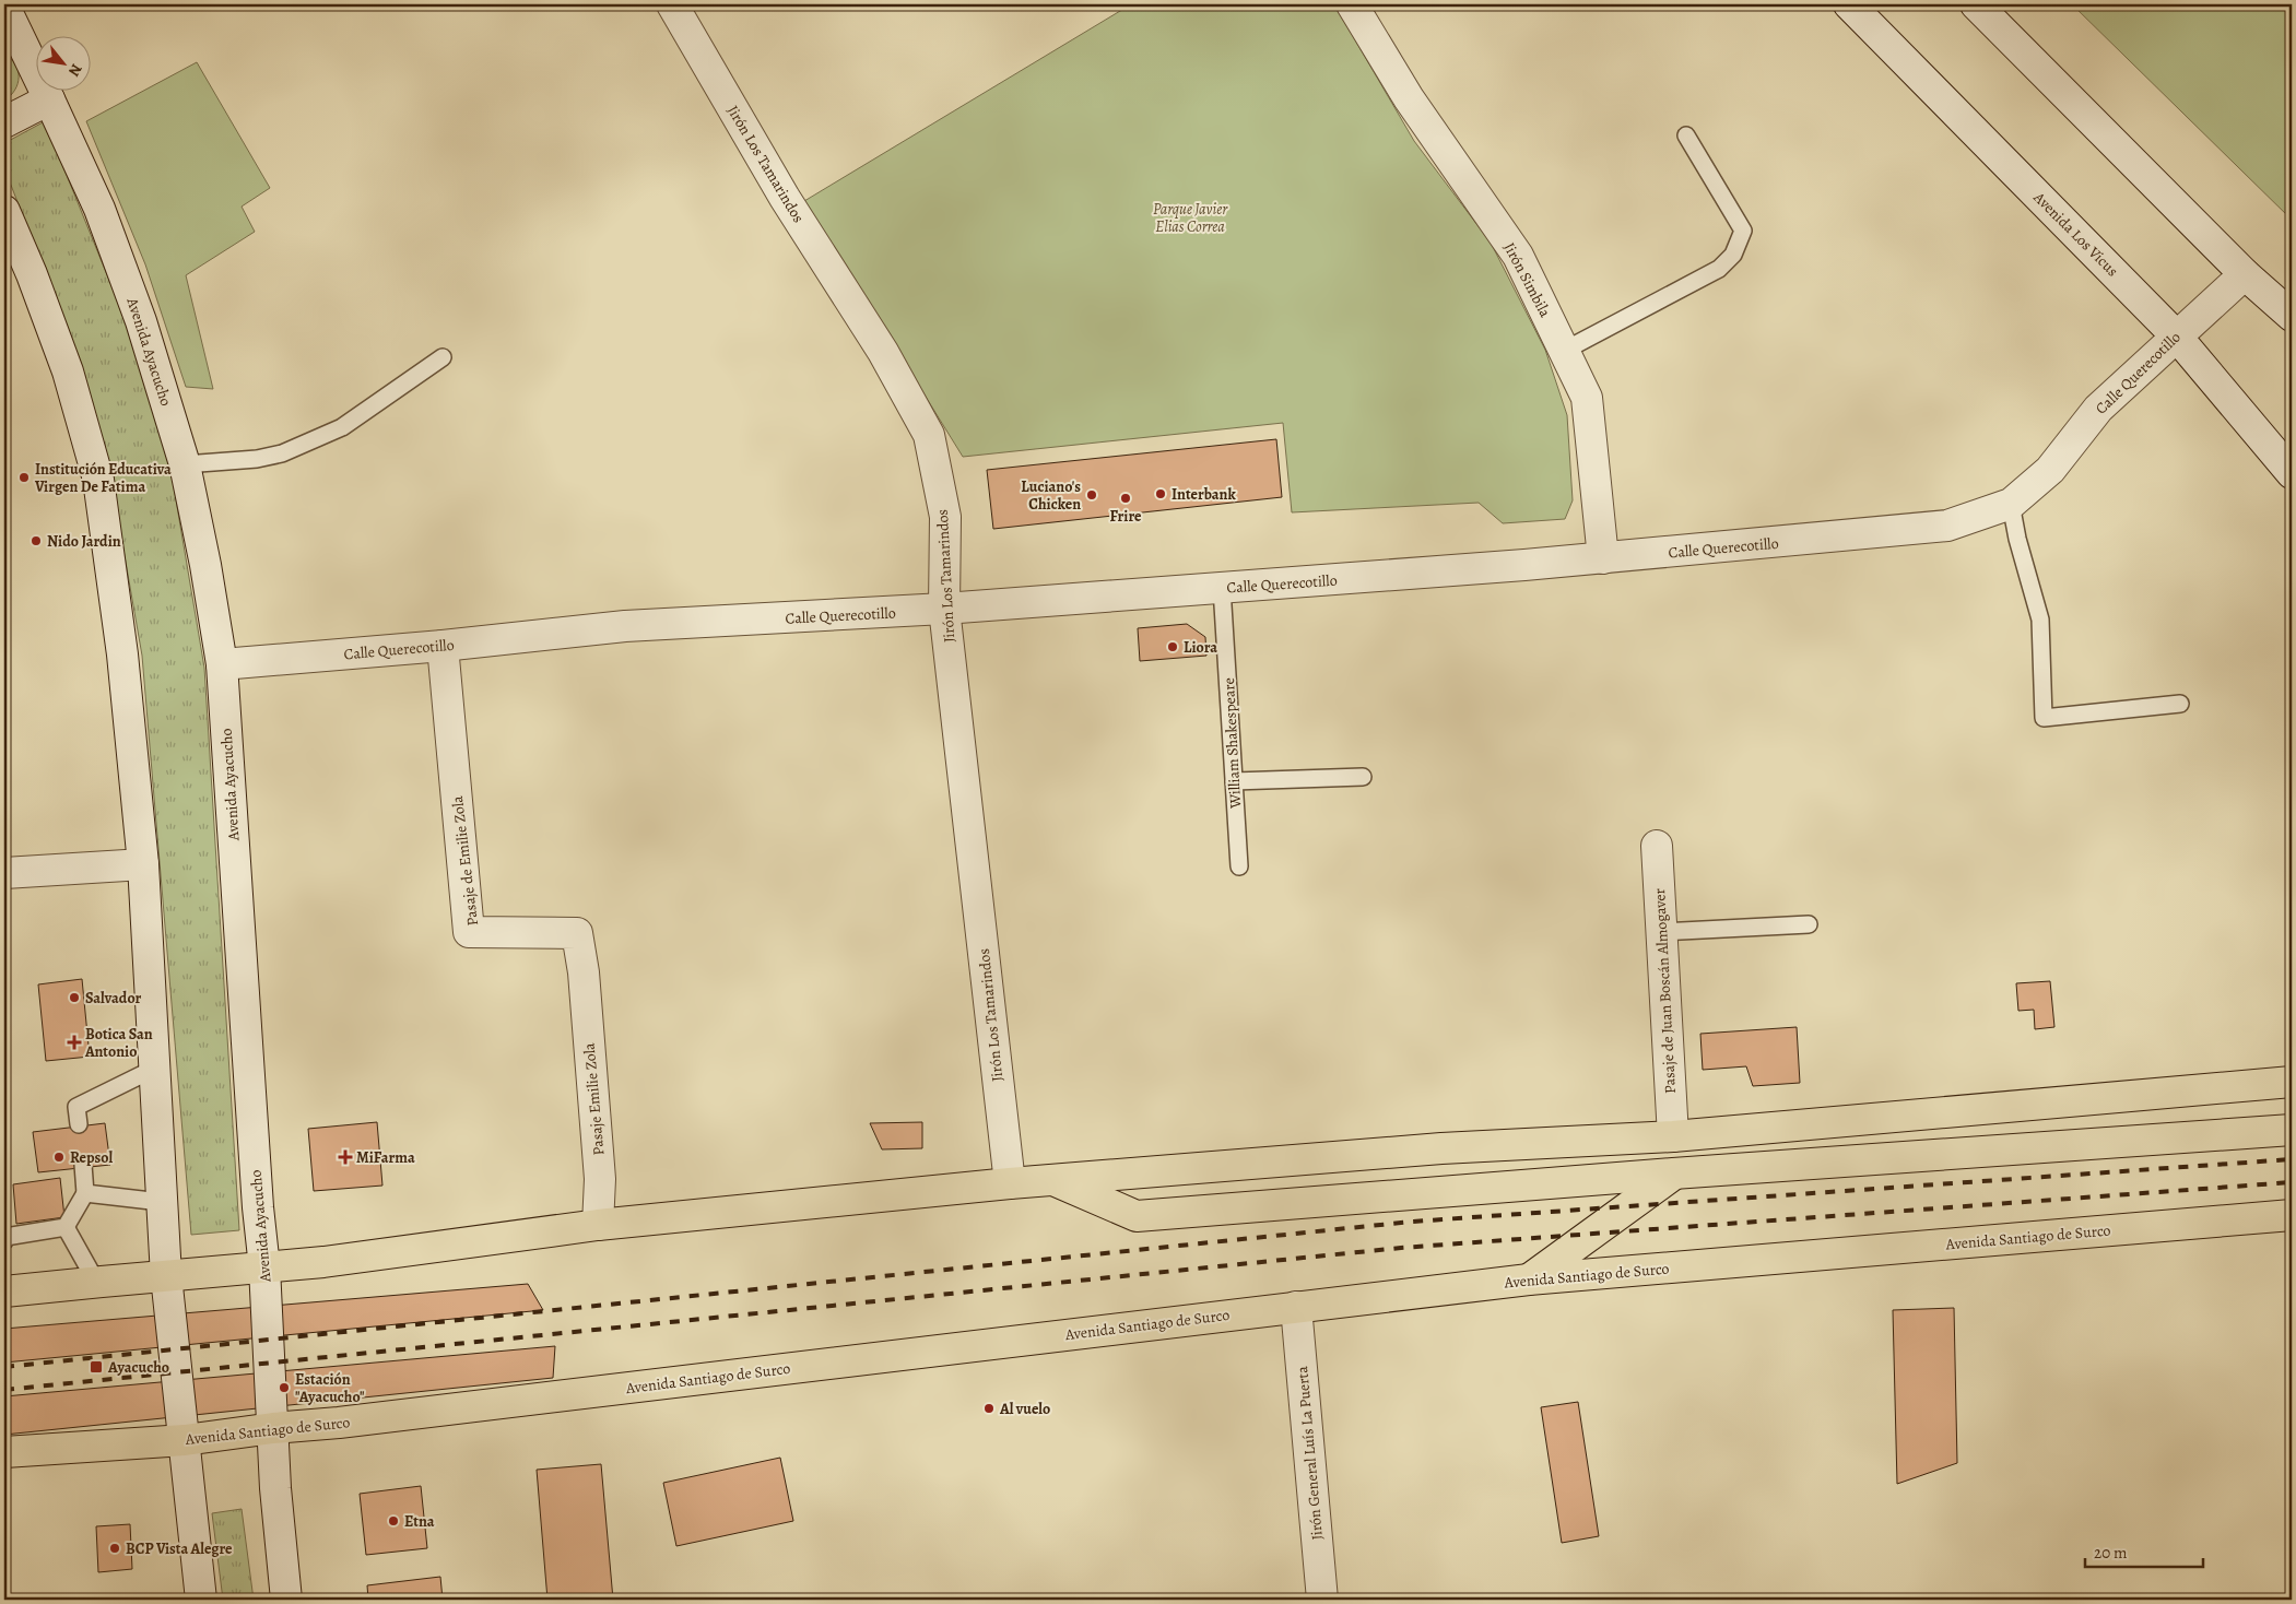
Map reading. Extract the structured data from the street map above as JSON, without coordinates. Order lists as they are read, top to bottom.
{
  "streets": {
    "main road": ["Avenida Santiago de Surco"],
    "street": [
      "Jirón Los Tamarindos",
      "Avenida Los Vicus",
      "Jirón Simbila",
      "Avenida Ayacucho",
      "Calle Querecotillo",
      "Pasaje de Emilie Zola",
      "Pasaje de Juan Boscán Almogaver",
      "Pasaje Emilie Zola",
      "Jirón General Luís La Puerta"
    ],
    "lane": ["William Shakespeare"]
  },
  "crossings": [
    ["Jirón Los Tamarindos", "Calle Querecotillo"],
    ["Avenida Los Vicus", "Calle Querecotillo"],
    ["Jirón Simbila", "Calle Querecotillo"],
    ["Avenida Ayacucho", "Calle Querecotillo"],
    ["Avenida Ayacucho", "Avenida Santiago de Surco"],
    ["Calle Querecotillo", "William Shakespeare"],
    ["Calle Querecotillo", "Pasaje de Emilie Zola"],
    ["Pasaje de Emilie Zola", "Pasaje Emilie Zola"],
    ["Avenida Santiago de Surco", "Jirón General Luís La Puerta"]
  ],
  "parks": ["Parque Javier Elias Correa"],
  "places": {
    "other": [
      "Institución Educativa Virgen De Fatima",
      "Interbank",
      "Luciano's Chicken",
      "Frire",
      "Nido Jardin",
      "Liora",
      "Salvador",
      "Repsol",
      "Estación \"Ayacucho\"",
      "Al vuelo",
      "Etna",
      "BCP Vista Alegre"
    ],
    "health": ["Botica San Antonio", "MiFarma"],
    "transit": ["Ayacucho"]
  },
  "scale_bar": "20 m",
  "north": "bottom right"
}
